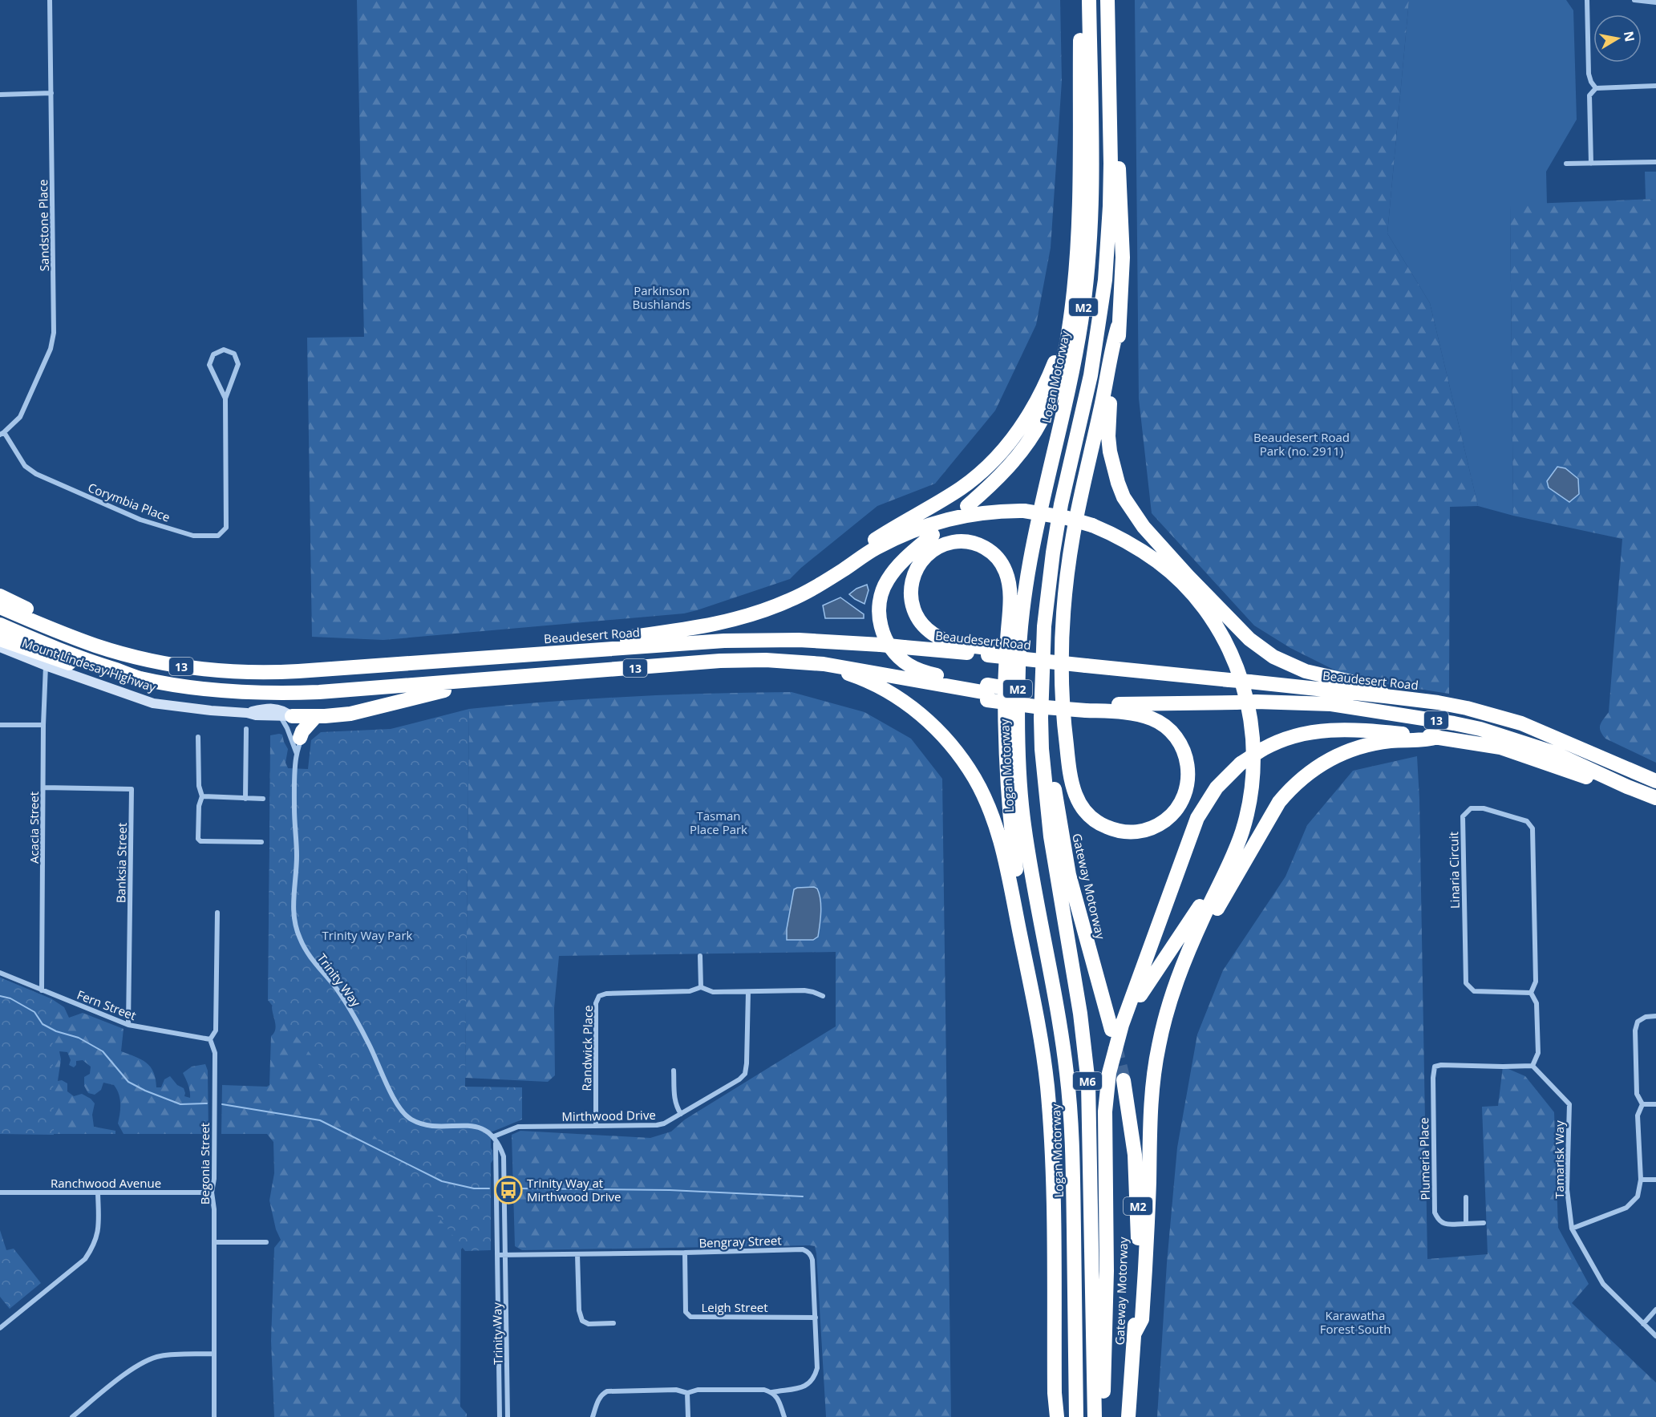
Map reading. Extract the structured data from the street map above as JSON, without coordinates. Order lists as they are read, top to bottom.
{
  "streets": {
    "highway": [
      "M2",
      "Logan Motorway",
      "Beaudesert Road",
      "Mount Lindesay Highway",
      "13",
      "Gateway Motorway",
      "M6"
    ],
    "street": [
      "Sandstone Place",
      "Corymbia Place",
      "Acacia Street",
      "Banksia Street",
      "Linaria Circuit",
      "Trinity Way",
      "Fern Street",
      "Randwick Place",
      "Mirthwood Drive",
      "Plumeria Place",
      "Tamarisk Way",
      "Begonia Street",
      "Ranchwood Avenue",
      "Bengray Street",
      "Leigh Street"
    ]
  },
  "crossings": [
    ["Sandstone Place", "Corymbia Place"],
    ["M2", "Gateway Motorway"],
    ["M2", "M6"],
    ["Beaudesert Road", "Mount Lindesay Highway"],
    ["Mount Lindesay Highway", "13"],
    ["Mount Lindesay Highway", "Acacia Street"],
    ["Mount Lindesay Highway", "Trinity Way"],
    ["Acacia Street", "Banksia Street"],
    ["Acacia Street", "Fern Street"],
    ["Banksia Street", "Fern Street"],
    ["Linaria Circuit", "Plumeria Place"],
    ["Linaria Circuit", "Tamarisk Way"],
    ["Gateway Motorway", "M6"],
    ["Trinity Way", "Mirthwood Drive"],
    ["Trinity Way", "Bengray Street"],
    ["Fern Street", "Begonia Street"],
    ["Randwick Place", "Mirthwood Drive"],
    ["Plumeria Place", "Tamarisk Way"],
    ["Begonia Street", "Ranchwood Avenue"],
    ["Bengray Street", "Leigh Street"]
  ],
  "parks": [
    "Parkinson Bushlands",
    "Beaudesert Road Park (no. 2911)",
    "Tasman Place Park",
    "Trinity Way Park",
    "Karawatha Forest South"
  ],
  "places": {
    "bus stop": ["Trinity Way at Mirthwood Drive"]
  },
  "north": "right"
}
